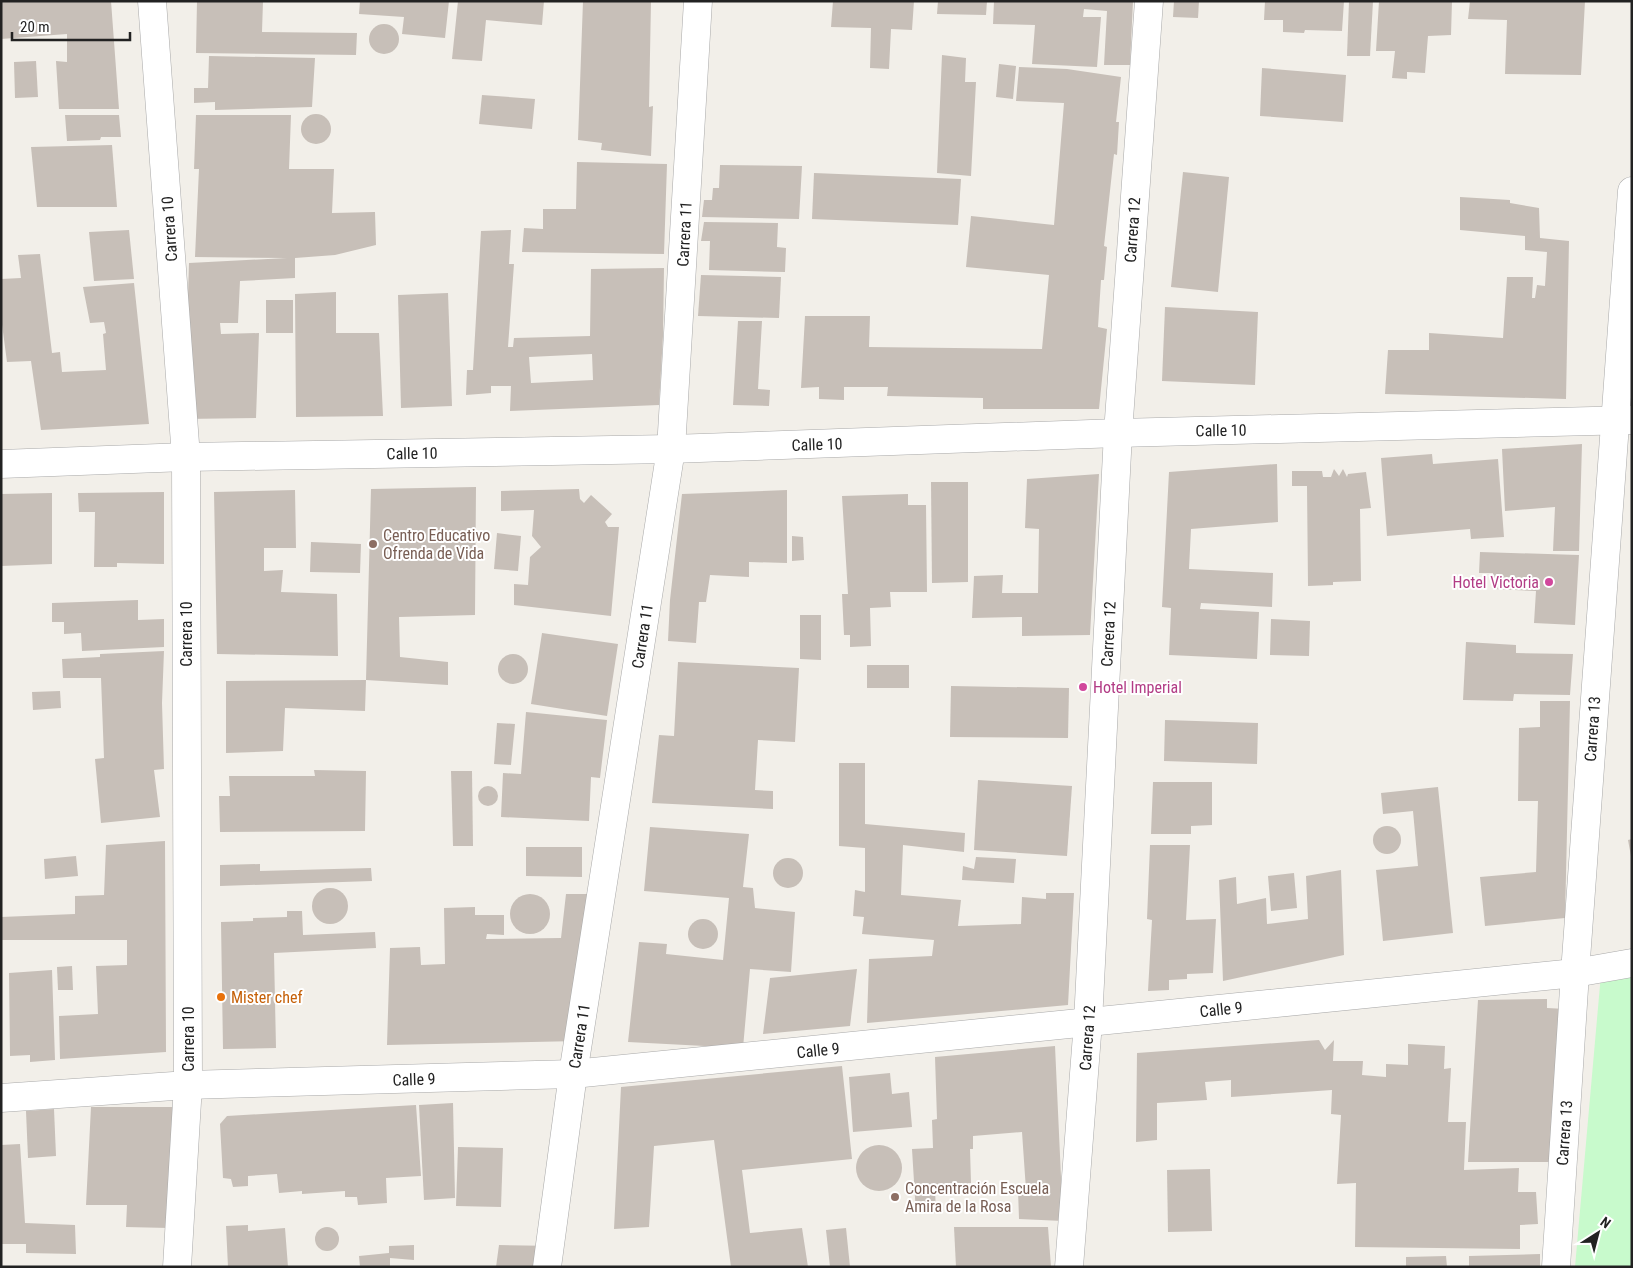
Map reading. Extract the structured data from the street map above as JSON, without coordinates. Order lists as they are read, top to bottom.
{
  "streets": {
    "street": [
      "Carrera 10",
      "Carrera 12",
      "Carrera 11",
      "Calle 10",
      "Carrera 13",
      "Calle 9"
    ]
  },
  "crossings": [
    ["Carrera 10", "Calle 10"],
    ["Carrera 10", "Calle 9"],
    ["Carrera 12", "Calle 10"],
    ["Carrera 12", "Calle 9"],
    ["Carrera 11", "Calle 10"],
    ["Carrera 11", "Calle 9"],
    ["Calle 10", "Carrera 13"],
    ["Carrera 13", "Calle 9"]
  ],
  "places": [
    "Centro Educativo Ofrenda de Vida",
    "Hotel Victoria",
    "Hotel Imperial",
    "Mister chef",
    "Concentración Escuela Amira de la Rosa"
  ],
  "scale_bar": "20 m",
  "north": "top right"
}
